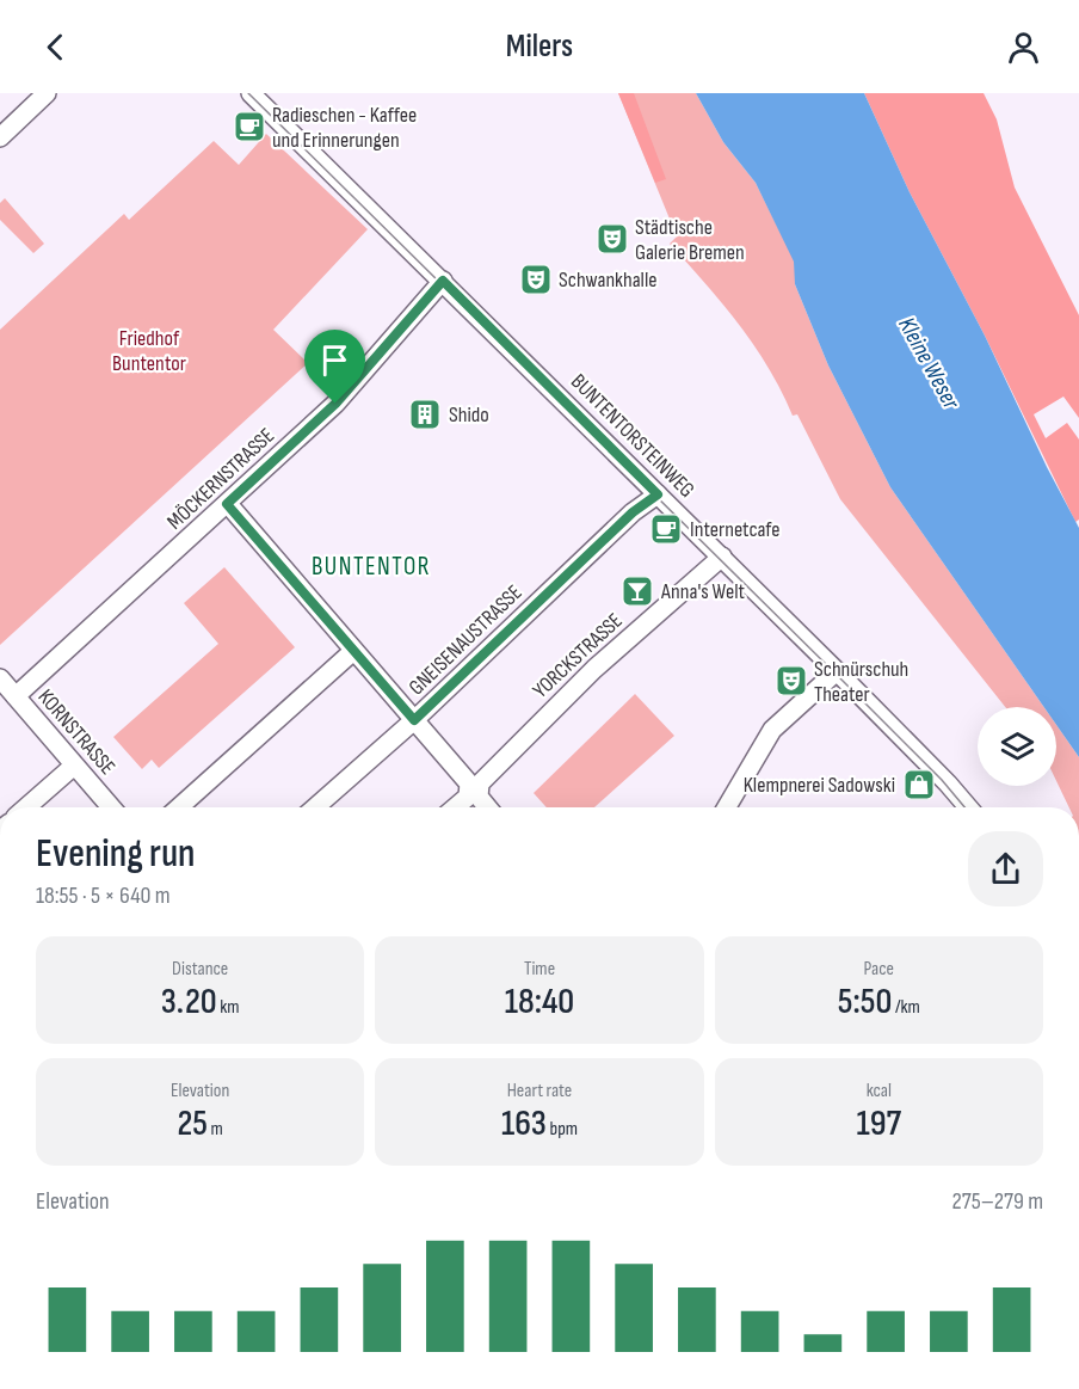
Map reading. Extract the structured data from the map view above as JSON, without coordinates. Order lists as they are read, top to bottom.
{
  "streets": {
    "street": [
      "BUNTENTORSTEINWEG",
      "MÖCKERNSTRASSE",
      "GNEISENAUSTRASSE",
      "YORCKSTRASSE",
      "KORNSTRASSE"
    ]
  },
  "crossings": [
    ["BUNTENTORSTEINWEG", "MÖCKERNSTRASSE"],
    ["BUNTENTORSTEINWEG", "GNEISENAUSTRASSE"],
    ["BUNTENTORSTEINWEG", "YORCKSTRASSE"],
    ["MÖCKERNSTRASSE", "KORNSTRASSE"]
  ],
  "districts": ["BUNTENTOR"],
  "water": ["Kleine Weser"],
  "parks": ["Friedhof Buntentor"],
  "places": {
    "cafe": ["Radieschen - Kaffee und Erinnerungen", "Internetcafe"],
    "theatre": ["Städtische Galerie Bremen", "Schwankhalle", "Schnürschuh Theater"],
    "building": ["Shido"],
    "bar": ["Anna's Welt"],
    "shop": ["Klempnerei Sadowski"]
  },
  "page": {
    "header": "Milers",
    "heading": ["Evening run", "18:55 · 5 × 640 m"],
    "stats": [
      ["Distance", "3.20 km"],
      ["Time", "18:40"],
      ["Pace", "5:50 /km"],
      ["Elevation", "25 m"],
      ["Heart rate", "163 bpm"],
      ["kcal", "197"]
    ],
    "chart": ["Elevation", "275–279 m"]
  }
}
